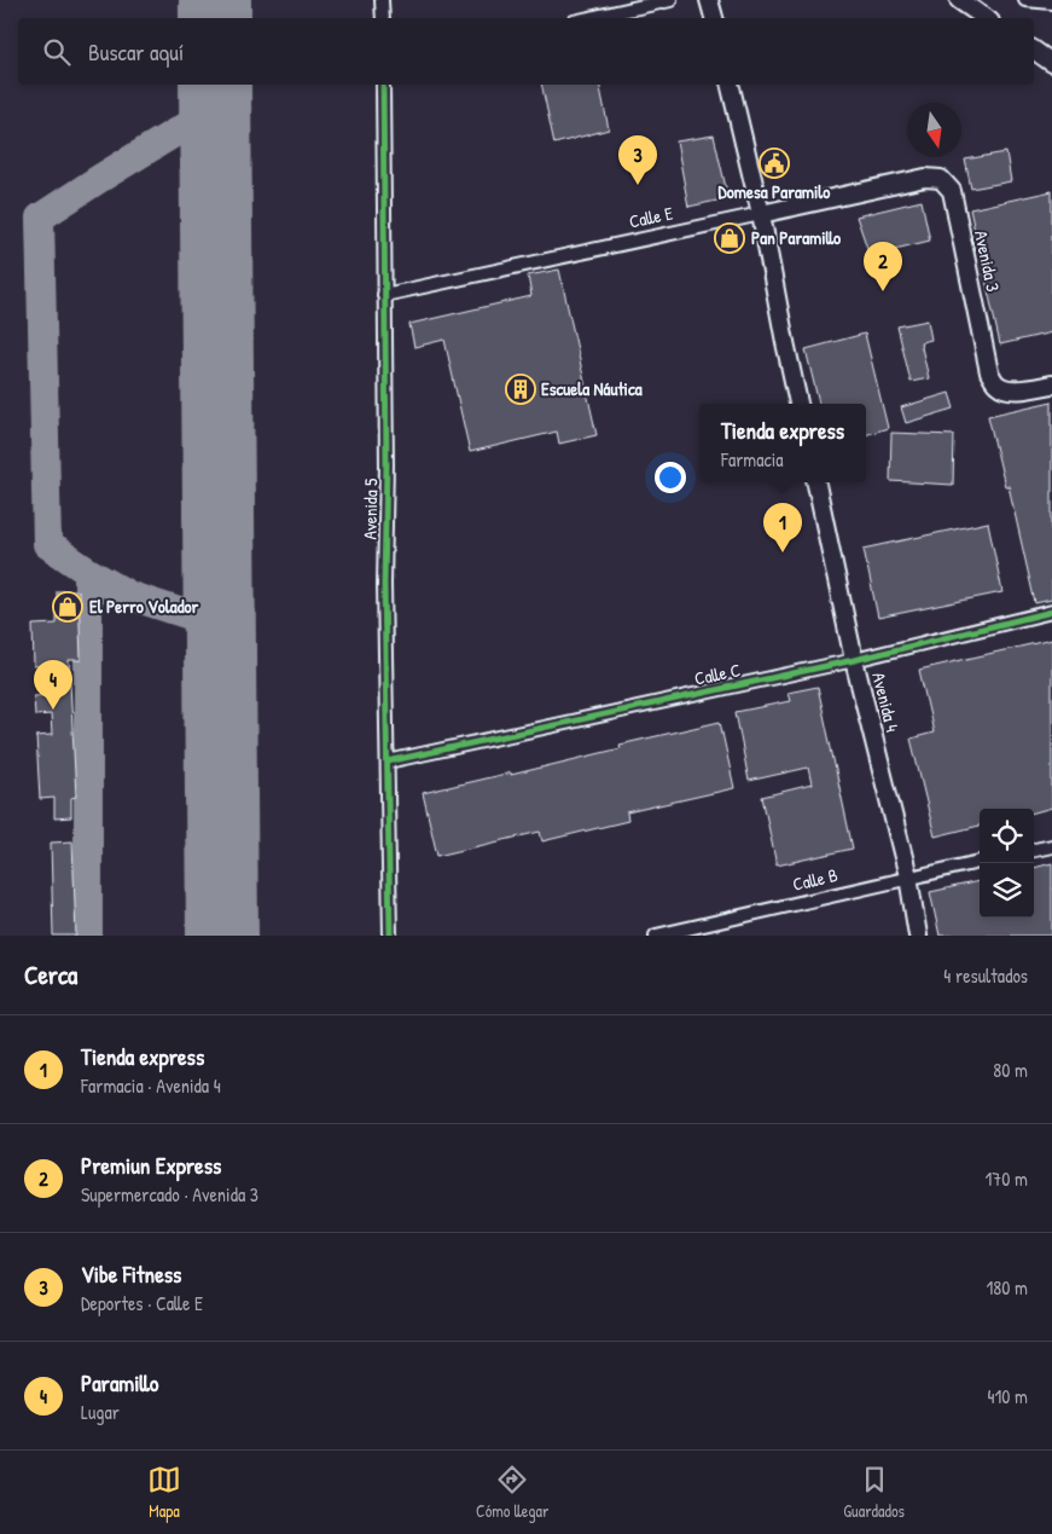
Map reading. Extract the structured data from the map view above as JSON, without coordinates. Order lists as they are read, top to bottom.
{
  "streets": {
    "main road": ["Calle E", "Avenida 3", "Avenida 4"],
    "street": ["Avenida 5", "Calle C", "Calle B"]
  },
  "crossings": [
    ["Calle E", "Avenida 3"],
    ["Calle E", "Avenida 5"],
    ["Avenida 5", "Calle C"],
    ["Calle C", "Avenida 4"],
    ["Avenida 4", "Calle B"]
  ],
  "places": {
    "public building": ["Domesa Paramilo"],
    "shop": ["Pan Paramillo", "El Perro Volador"],
    "building": ["Escuela Náutica"]
  },
  "north": "bottom",
  "page": {
    "search": "Buscar aquí",
    "pins": [
      "3",
      "2",
      "1",
      "4"
    ],
    "popup": ["Tienda express", "Farmacia"],
    "heading": ["Cerca", "4 resultados"],
    "list": [
      {
        "mark": "1",
        "name": "Tienda express",
        "note": "Farmacia · Avenida 4",
        "value": "80 m"
      },
      {
        "mark": "2",
        "name": "Premiun Express",
        "note": "Supermercado · Avenida 3",
        "value": "170 m"
      },
      {
        "mark": "3",
        "name": "Vibe Fitness",
        "note": "Deportes · Calle E",
        "value": "180 m"
      },
      {
        "mark": "4",
        "name": "Paramillo",
        "note": "Lugar",
        "value": "410 m"
      }
    ],
    "nav": ["Mapa", "Cómo llegar", "Guardados"]
  }
}
